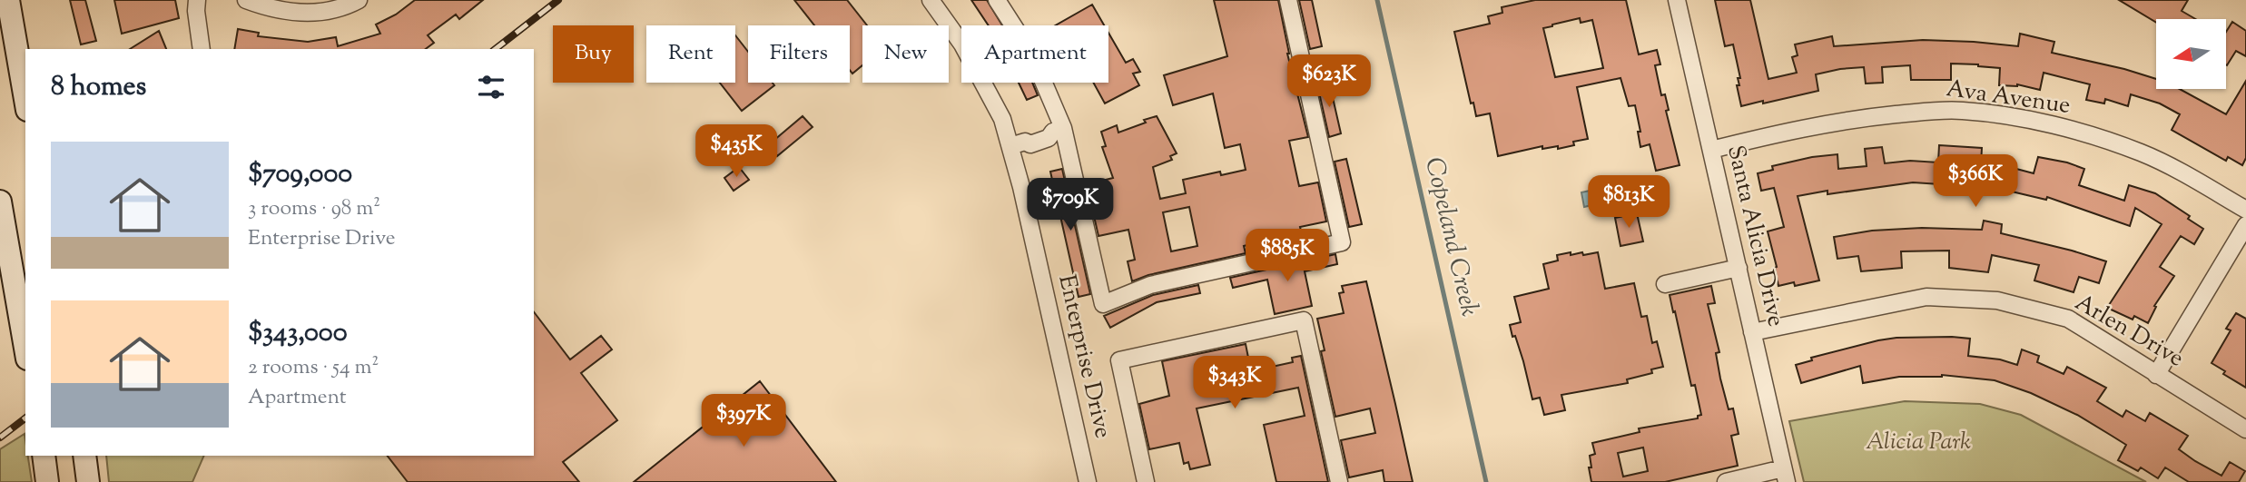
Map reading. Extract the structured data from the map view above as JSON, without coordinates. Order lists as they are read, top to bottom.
{
  "streets": {
    "street": [
      "Ava Avenue",
      "Santa Alicia Drive",
      "Arlen Drive",
      "Enterprise Drive"
    ]
  },
  "crossings": [
    ["Ava Avenue", "Santa Alicia Drive"],
    ["Santa Alicia Drive", "Arlen Drive"]
  ],
  "water": ["Copeland Creek"],
  "parks": ["Alicia Park"],
  "north": "left",
  "page": {
    "chip": [
      "Buy",
      "Rent",
      "Filters",
      "New",
      "Apartment"
    ],
    "heading": "8 homes",
    "price": [
      "$623K",
      "$435K",
      "$366K",
      "$813K",
      "$709K",
      "$885K",
      "$343K",
      "$397K"
    ],
    "list": [
      {
        "name": "$709,000",
        "note": "3 rooms · 98 m² · Enterprise Drive"
      },
      {
        "name": "$343,000",
        "note": "2 rooms · 54 m² · Apartment"
      }
    ]
  }
}
